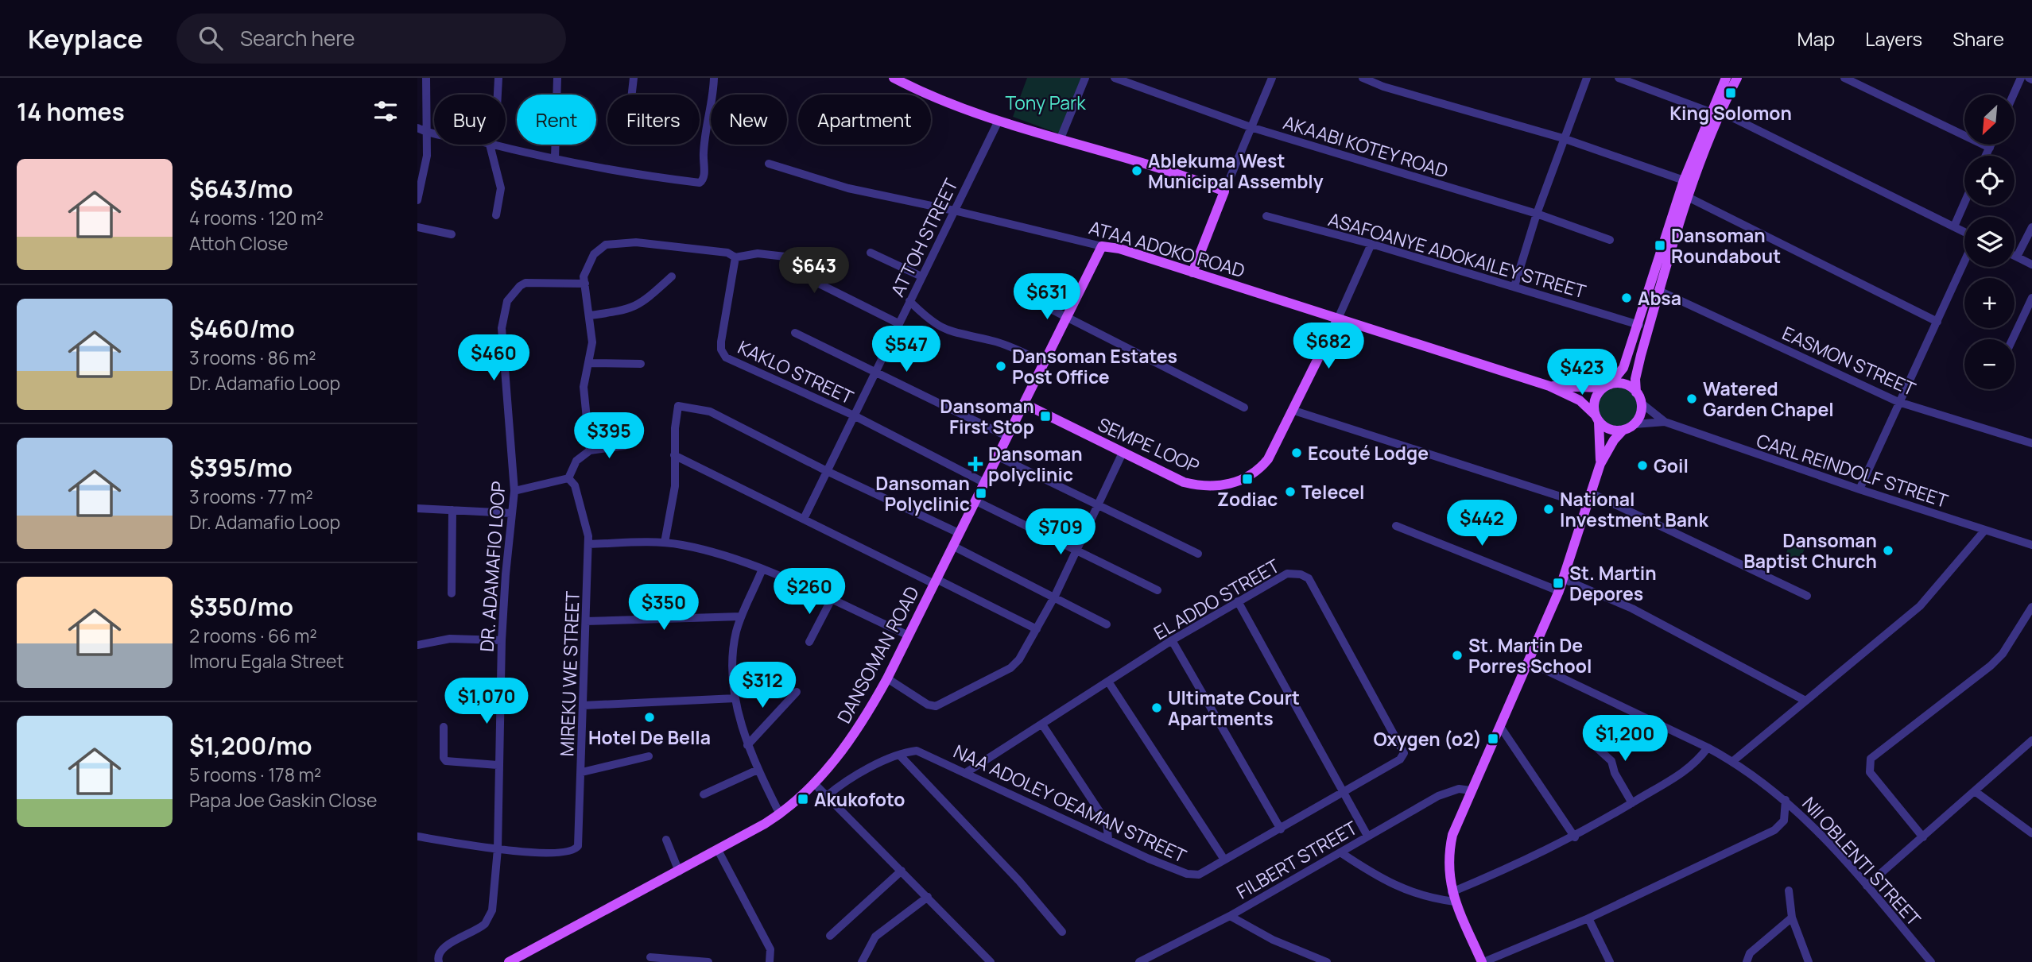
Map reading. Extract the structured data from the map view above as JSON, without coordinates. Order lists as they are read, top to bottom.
{
  "streets": {
    "main road": ["ATAA ADOKO ROAD", "SEMPE LOOP", "DANSOMAN ROAD"],
    "street": [
      "AKAABI KOTEY ROAD",
      "ATTOH STREET",
      "ASAFOANYE ADOKAILEY STREET",
      "EASMON STREET",
      "KAKLO STREET",
      "CARL REINDOLF STREET",
      "DR. ADAMAFIO LOOP",
      "EL ADDO STREET",
      "MIREKU WE STREET",
      "NAA ADOLEY OEAMAN STREET",
      "FILBERT STREET",
      "NII OBLENTI STREET"
    ]
  },
  "crossings": [
    ["ATTOH STREET", "ATAA ADOKO ROAD"],
    ["ATTOH STREET", "KAKLO STREET"],
    ["ATAA ADOKO ROAD", "SEMPE LOOP"],
    ["ATAA ADOKO ROAD", "CARL REINDOLF STREET"],
    ["ATAA ADOKO ROAD", "DANSOMAN ROAD"],
    ["KAKLO STREET", "DANSOMAN ROAD"],
    ["SEMPE LOOP", "DANSOMAN ROAD"],
    ["DR. ADAMAFIO LOOP", "MIREKU WE STREET"],
    ["EL ADDO STREET", "NAA ADOLEY OEAMAN STREET"]
  ],
  "parks": ["Tony Park"],
  "places": {
    "transit": [
      "King Solomon",
      "Dansoman Roundabout",
      "Dansoman First Stop",
      "Zodiac",
      "Dansoman Polyclinic",
      "St. Martin Depores",
      "Oxygen (o2)",
      "Akukofoto"
    ],
    "other": [
      "Ablekuma West Municipal Assembly",
      "Absa",
      "Dansoman Estates Post Office",
      "Watered Garden Chapel",
      "Ecouté Lodge",
      "Goil",
      "Telecel",
      "National Investment Bank",
      "Dansoman Baptist Church",
      "St. Martin De Porres School",
      "Ultimate Court Apartments",
      "Hotel De Bella"
    ],
    "health": ["Dansoman polyclinic"]
  },
  "north": "bottom left",
  "page": {
    "header": "Keyplace",
    "search": "Search here",
    "nav": ["Map", "Layers", "Share"],
    "heading": "14 homes",
    "map_buttons": ["+", "−"],
    "chip": [
      "Buy",
      "Rent",
      "Filters",
      "New",
      "Apartment"
    ],
    "list": [
      {
        "name": "$643/mo",
        "note": "4 rooms · 120 m² · Attoh Close"
      },
      {
        "name": "$460/mo",
        "note": "3 rooms · 86 m² · Dr. Adamafio Loop"
      },
      {
        "name": "$395/mo",
        "note": "3 rooms · 77 m² · Dr. Adamafio Loop"
      },
      {
        "name": "$350/mo",
        "note": "2 rooms · 66 m² · Imoru Egala Street"
      },
      {
        "name": "$1,200/mo",
        "note": "5 rooms · 178 m² · Papa Joe Gaskin Close"
      }
    ],
    "price": [
      "$643",
      "$631",
      "$682",
      "$547",
      "$460",
      "$423",
      "$395",
      "$442",
      "$709",
      "$260",
      "$350",
      "$312",
      "$1,070",
      "$1,200"
    ]
  }
}
